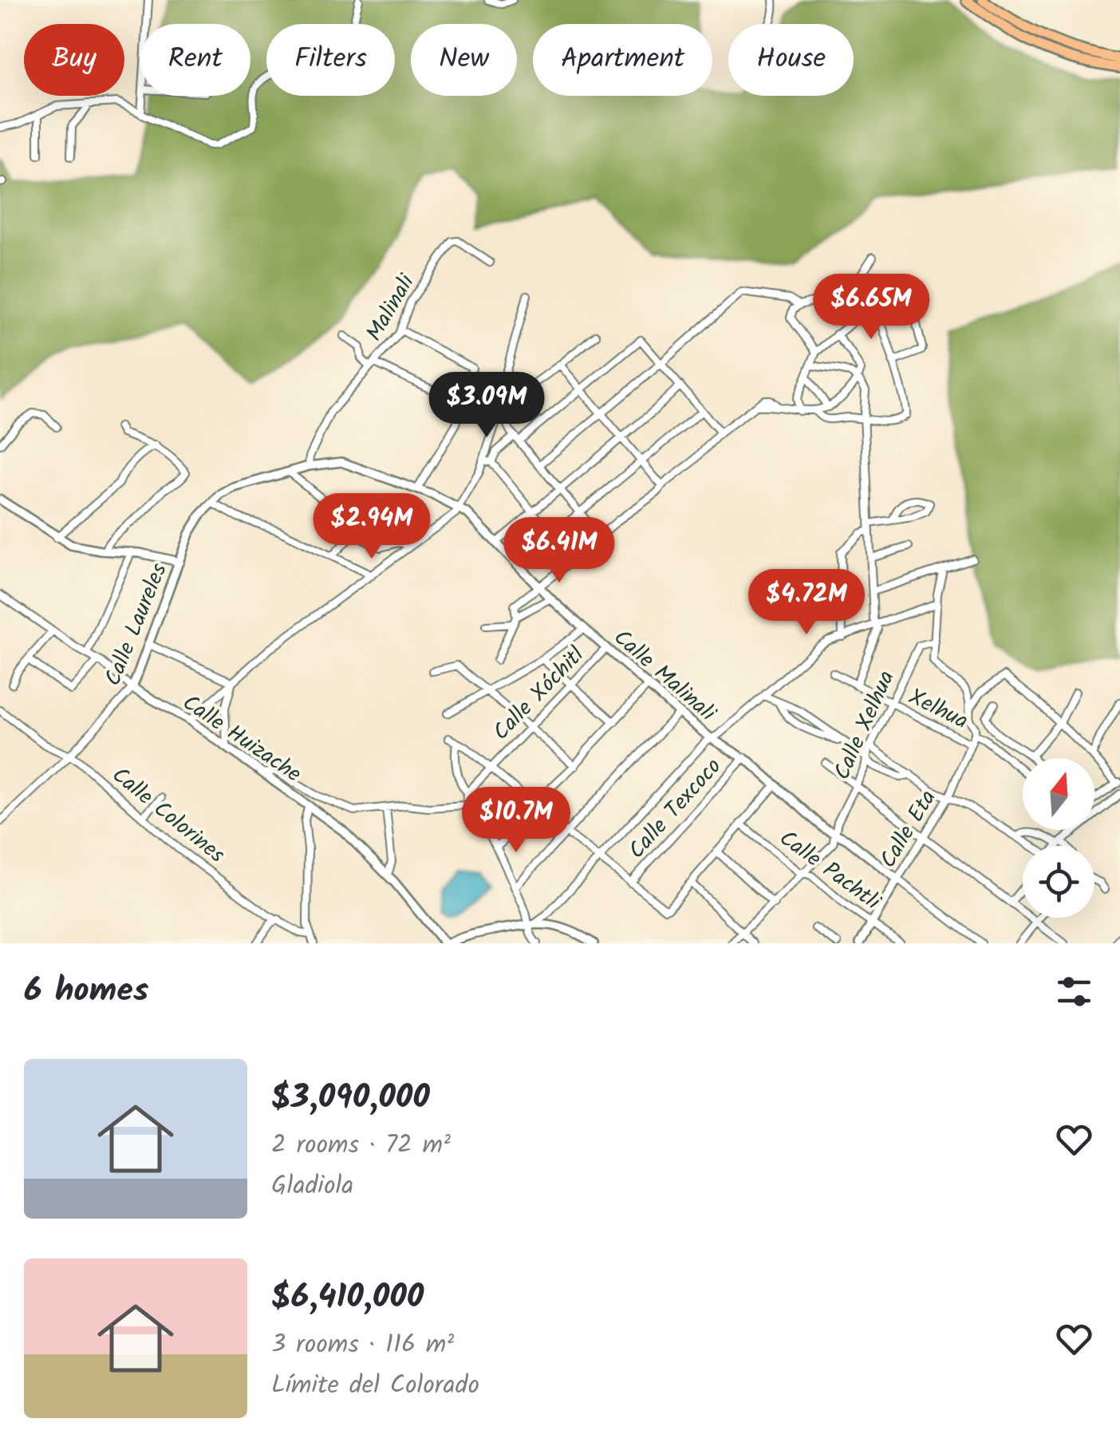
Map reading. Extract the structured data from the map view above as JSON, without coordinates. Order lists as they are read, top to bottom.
{
  "streets": {
    "street": [
      "Malinali",
      "Calle Laureles",
      "Calle Malinali",
      "Calle Xóchitl",
      "Xelhua",
      "Calle Xelhua",
      "Calle Huizache",
      "Calle Texcoco",
      "Calle Colorines",
      "Calle Eta",
      "Calle Pachtli"
    ]
  },
  "crossings": [
    ["Malinali", "Calle Laureles"],
    ["Malinali", "Calle Malinali"],
    ["Calle Laureles", "Calle Malinali"],
    ["Calle Laureles", "Calle Huizache"],
    ["Calle Laureles", "Calle Colorines"],
    ["Calle Malinali", "Calle Xóchitl"],
    ["Calle Malinali", "Calle Xelhua"],
    ["Calle Malinali", "Calle Texcoco"],
    ["Calle Malinali", "Calle Eta"],
    ["Xelhua", "Calle Xelhua"],
    ["Xelhua", "Calle Eta"],
    ["Calle Eta", "Calle Pachtli"]
  ],
  "north": "top",
  "page": {
    "chip": [
      "Buy",
      "Rent",
      "Filters",
      "New",
      "Apartment",
      "House"
    ],
    "price": [
      "$6.65M",
      "$3.09M",
      "$2.94M",
      "$6.41M",
      "$4.72M",
      "$10.7M"
    ],
    "heading": "6 homes",
    "list": [
      {
        "name": "$3,090,000",
        "note": "2 rooms · 72 m² · Gladiola"
      },
      {
        "name": "$6,410,000",
        "note": "3 rooms · 116 m² · Límite del Colorado"
      }
    ]
  }
}
